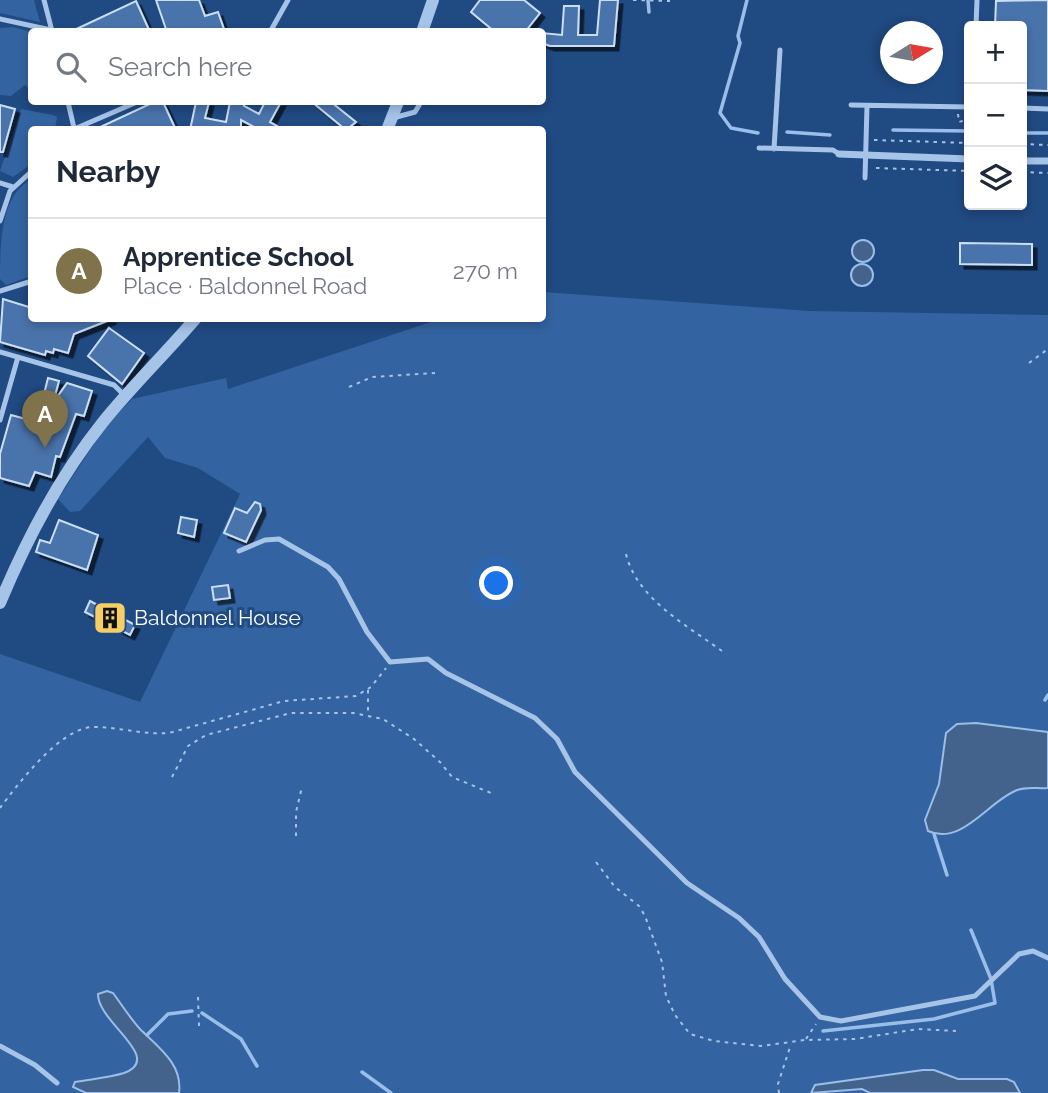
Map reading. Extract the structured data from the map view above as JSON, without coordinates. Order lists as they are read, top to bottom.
{
  "places": {
    "building": ["Baldonnel House"]
  },
  "north": "right",
  "page": {
    "map_buttons": ["+", "−"],
    "search": "Search here",
    "heading": "Nearby",
    "list": [
      {
        "mark": "A",
        "name": "Apprentice School",
        "note": "Place · Baldonnel Road",
        "value": "270 m"
      }
    ],
    "pins": "A"
  }
}
